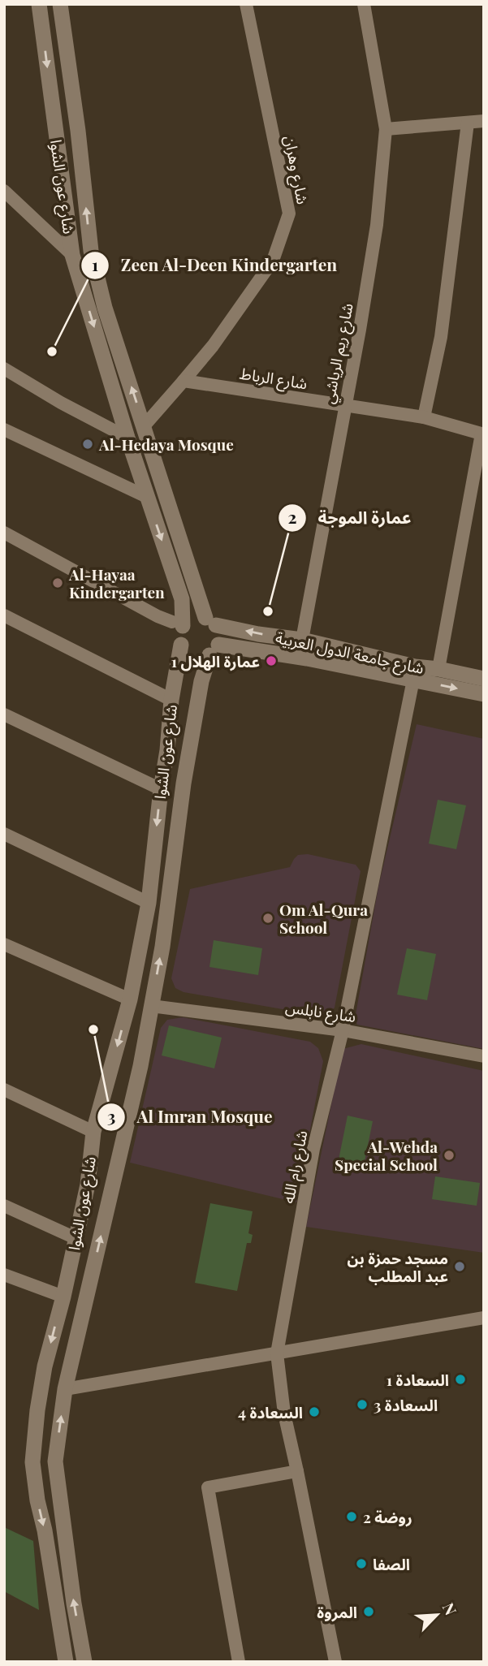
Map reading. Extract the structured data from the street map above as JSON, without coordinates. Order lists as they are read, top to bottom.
{
  "streets": {
    "main road": ["شارع عون الشوا", "شارع جامعة الدول العربية"],
    "street": [
      "شارع وهران",
      "شارع ريم الرياشي",
      "شارع الرباط",
      "شارع نابلس",
      "شارع رام الله"
    ]
  },
  "crossings": [
    ["شارع وهران", "شارع الرباط"],
    ["شارع عون الشوا", "شارع جامعة الدول العربية"],
    ["شارع عون الشوا", "شارع نابلس"],
    ["شارع ريم الرياشي", "شارع الرباط"],
    ["شارع ريم الرياشي", "شارع جامعة الدول العربية"],
    ["شارع جامعة الدول العربية", "شارع رام الله"],
    ["شارع نابلس", "شارع رام الله"]
  ],
  "places": [
    "Zeen Al-Deen Kindergarten",
    "Al-Hedaya Mosque",
    "Al-Hayaa Kindergarten",
    "عمارة الموجة",
    "عمارة الهلال 1",
    "Om Al-Qura School",
    "Al Imran Mosque",
    "Al-Wehda Special School",
    "مسجد حمزة بن عبد المطلب",
    "السعادة 1",
    "السعادة 3",
    "السعادة 4",
    "روضة 2",
    "الصفا",
    "المروة"
  ],
  "north": "top right"
}
